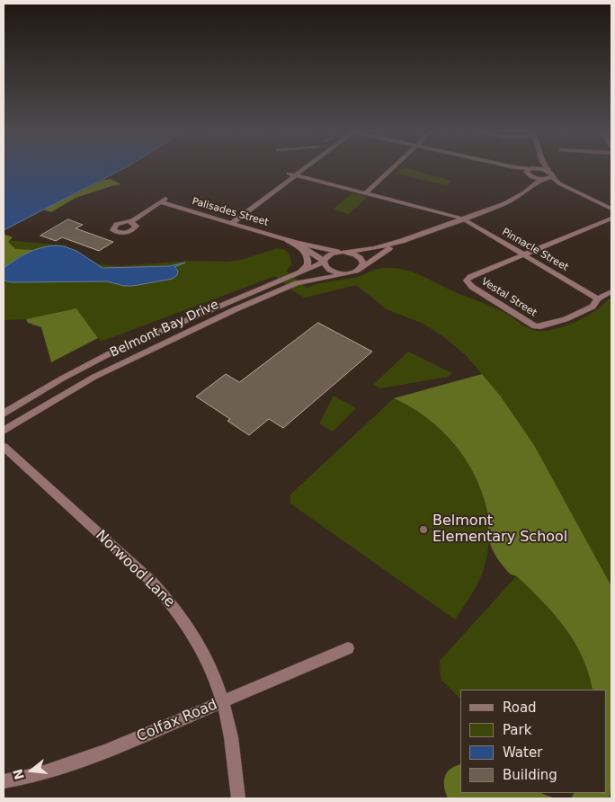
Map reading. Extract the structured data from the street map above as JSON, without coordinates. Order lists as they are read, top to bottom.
{
  "streets": {
    "street": [
      "Palisades Street",
      "Pinnacle Street",
      "Vestal Street",
      "Belmont Bay Drive",
      "Norwood Lane",
      "Colfax Road"
    ]
  },
  "crossings": [
    ["Palisades Street", "Belmont Bay Drive"],
    ["Pinnacle Street", "Vestal Street"],
    ["Pinnacle Street", "Belmont Bay Drive"],
    ["Norwood Lane", "Colfax Road"]
  ],
  "places": ["Belmont Elementary School"],
  "legend": [
    "Road",
    "Park",
    "Water",
    "Building"
  ],
  "north": "left"
}
